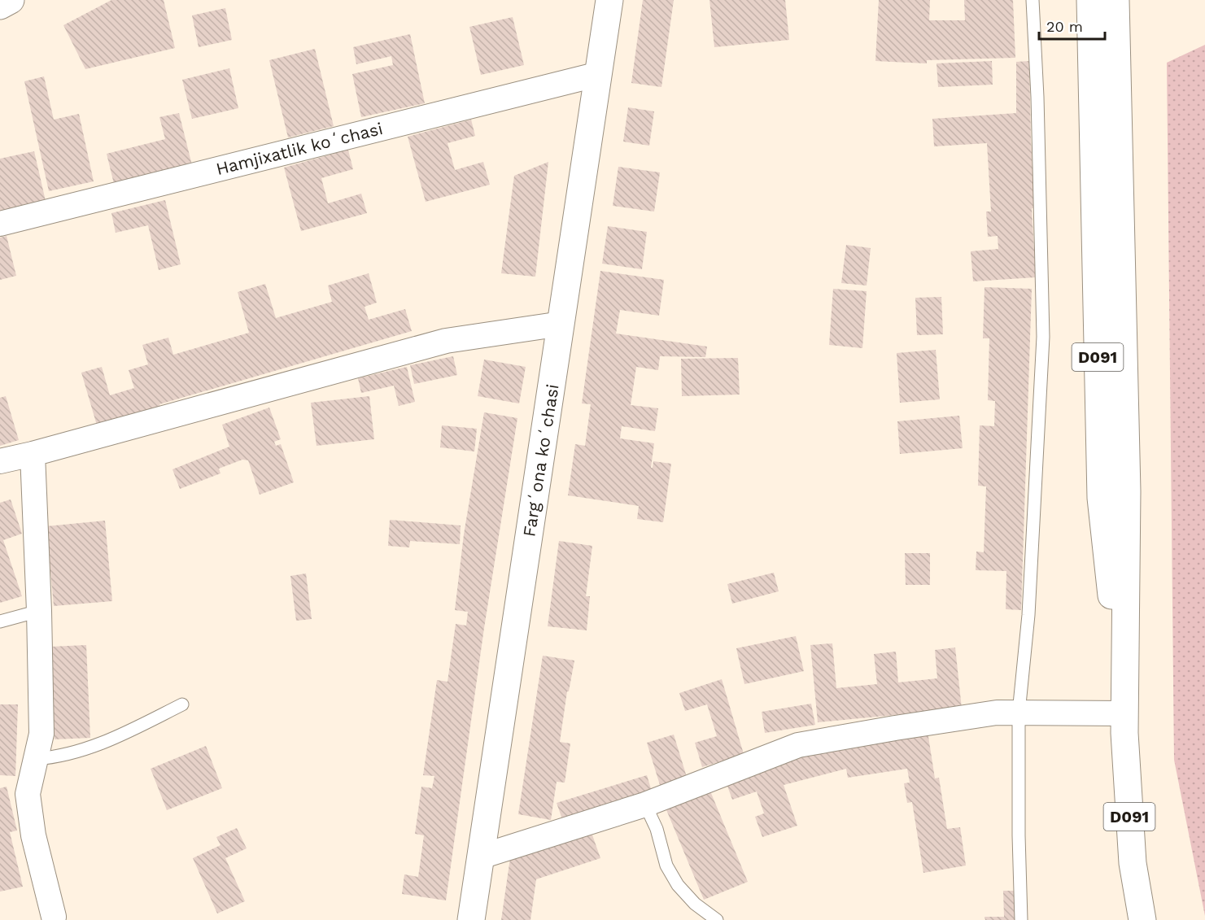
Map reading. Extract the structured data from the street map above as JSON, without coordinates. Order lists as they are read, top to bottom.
{
  "streets": {
    "main road": ["D091", "Fargʻona koʻchasi"],
    "street": ["Hamjixatlik koʻchasi"]
  },
  "crossings": [
    ["Hamjixatlik koʻchasi", "Fargʻona koʻchasi"]
  ],
  "scale_bar": "20 m"
}
